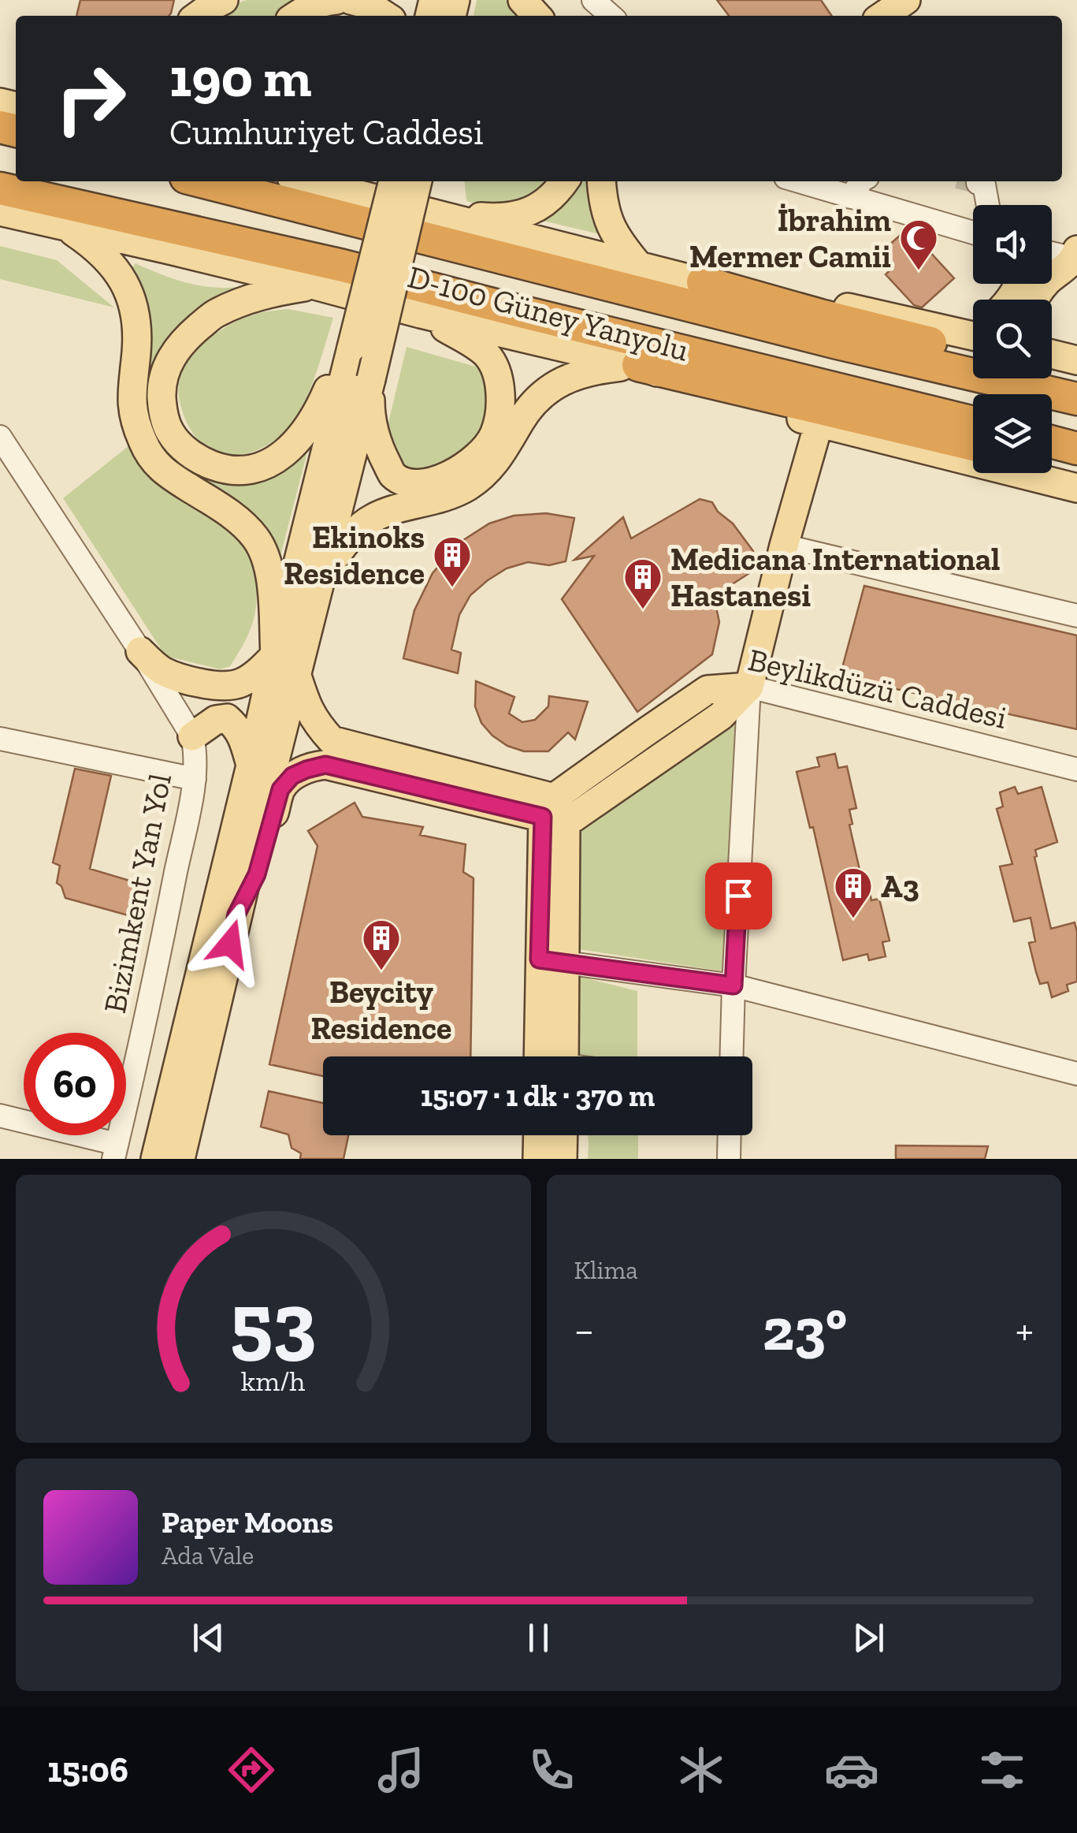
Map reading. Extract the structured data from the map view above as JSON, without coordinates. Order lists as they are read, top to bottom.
{
  "streets": {
    "main road": ["D-100 Güney Yanyolu", "Beylikdüzü Caddesi"],
    "street": ["Bizimkent Yan Yol"]
  },
  "places": {
    "mosque": ["İbrahim Mermer Camii"],
    "building": [
      "Ekinoks Residence",
      "Medicana International Hastanesi",
      "A3",
      "Beycity Residence"
    ]
  },
  "page": {
    "turn": ["190 m", "Cumhuriyet Caddesi"],
    "limit": "60",
    "trip": "15:07 · 1 dk · 370 m",
    "tile": "Klima",
    "heat": ["−", "23°", "+"],
    "song": ["Paper Moons", "Ada Vale"],
    "tabs": "15:06",
    "gauge": ["53", "km/h"]
  }
}
